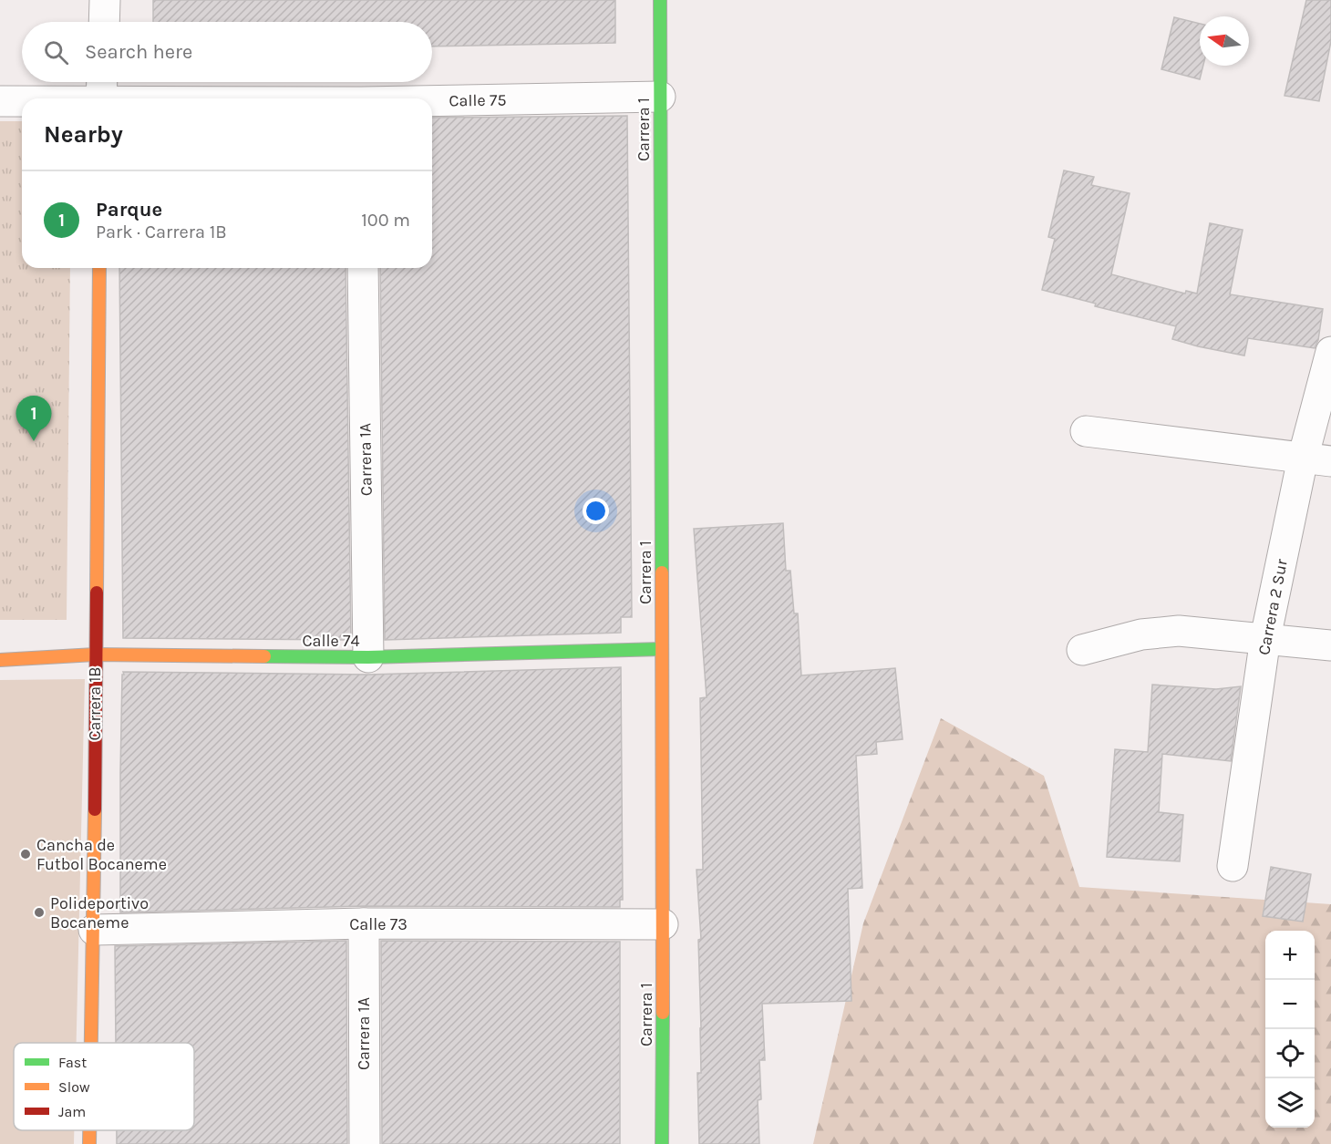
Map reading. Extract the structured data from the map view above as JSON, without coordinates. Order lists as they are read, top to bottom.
{
  "streets": {
    "street": [
      "Calle 75",
      "Carrera 1",
      "Carrera 1A",
      "Carrera 2 Sur",
      "Calle 74",
      "Carrera 1B",
      "Calle 73"
    ]
  },
  "crossings": [
    ["Calle 75", "Carrera 1"],
    ["Carrera 1", "Calle 74"],
    ["Carrera 1", "Calle 73"],
    ["Carrera 1A", "Calle 74"],
    ["Carrera 1A", "Calle 73"],
    ["Calle 74", "Carrera 1B"],
    ["Carrera 1B", "Calle 73"]
  ],
  "places": ["Cancha de Futbol Bocaneme", "Polideportivo Bocaneme"],
  "legend": ["Fast", "Slow", "Jam"],
  "north": "left",
  "page": {
    "search": "Search here",
    "heading": "Nearby",
    "list": [
      {
        "mark": "1",
        "name": "Parque",
        "note": "Park · Carrera 1B",
        "value": "100 m"
      }
    ],
    "pins": "1",
    "map_buttons": ["+", "−"]
  }
}
